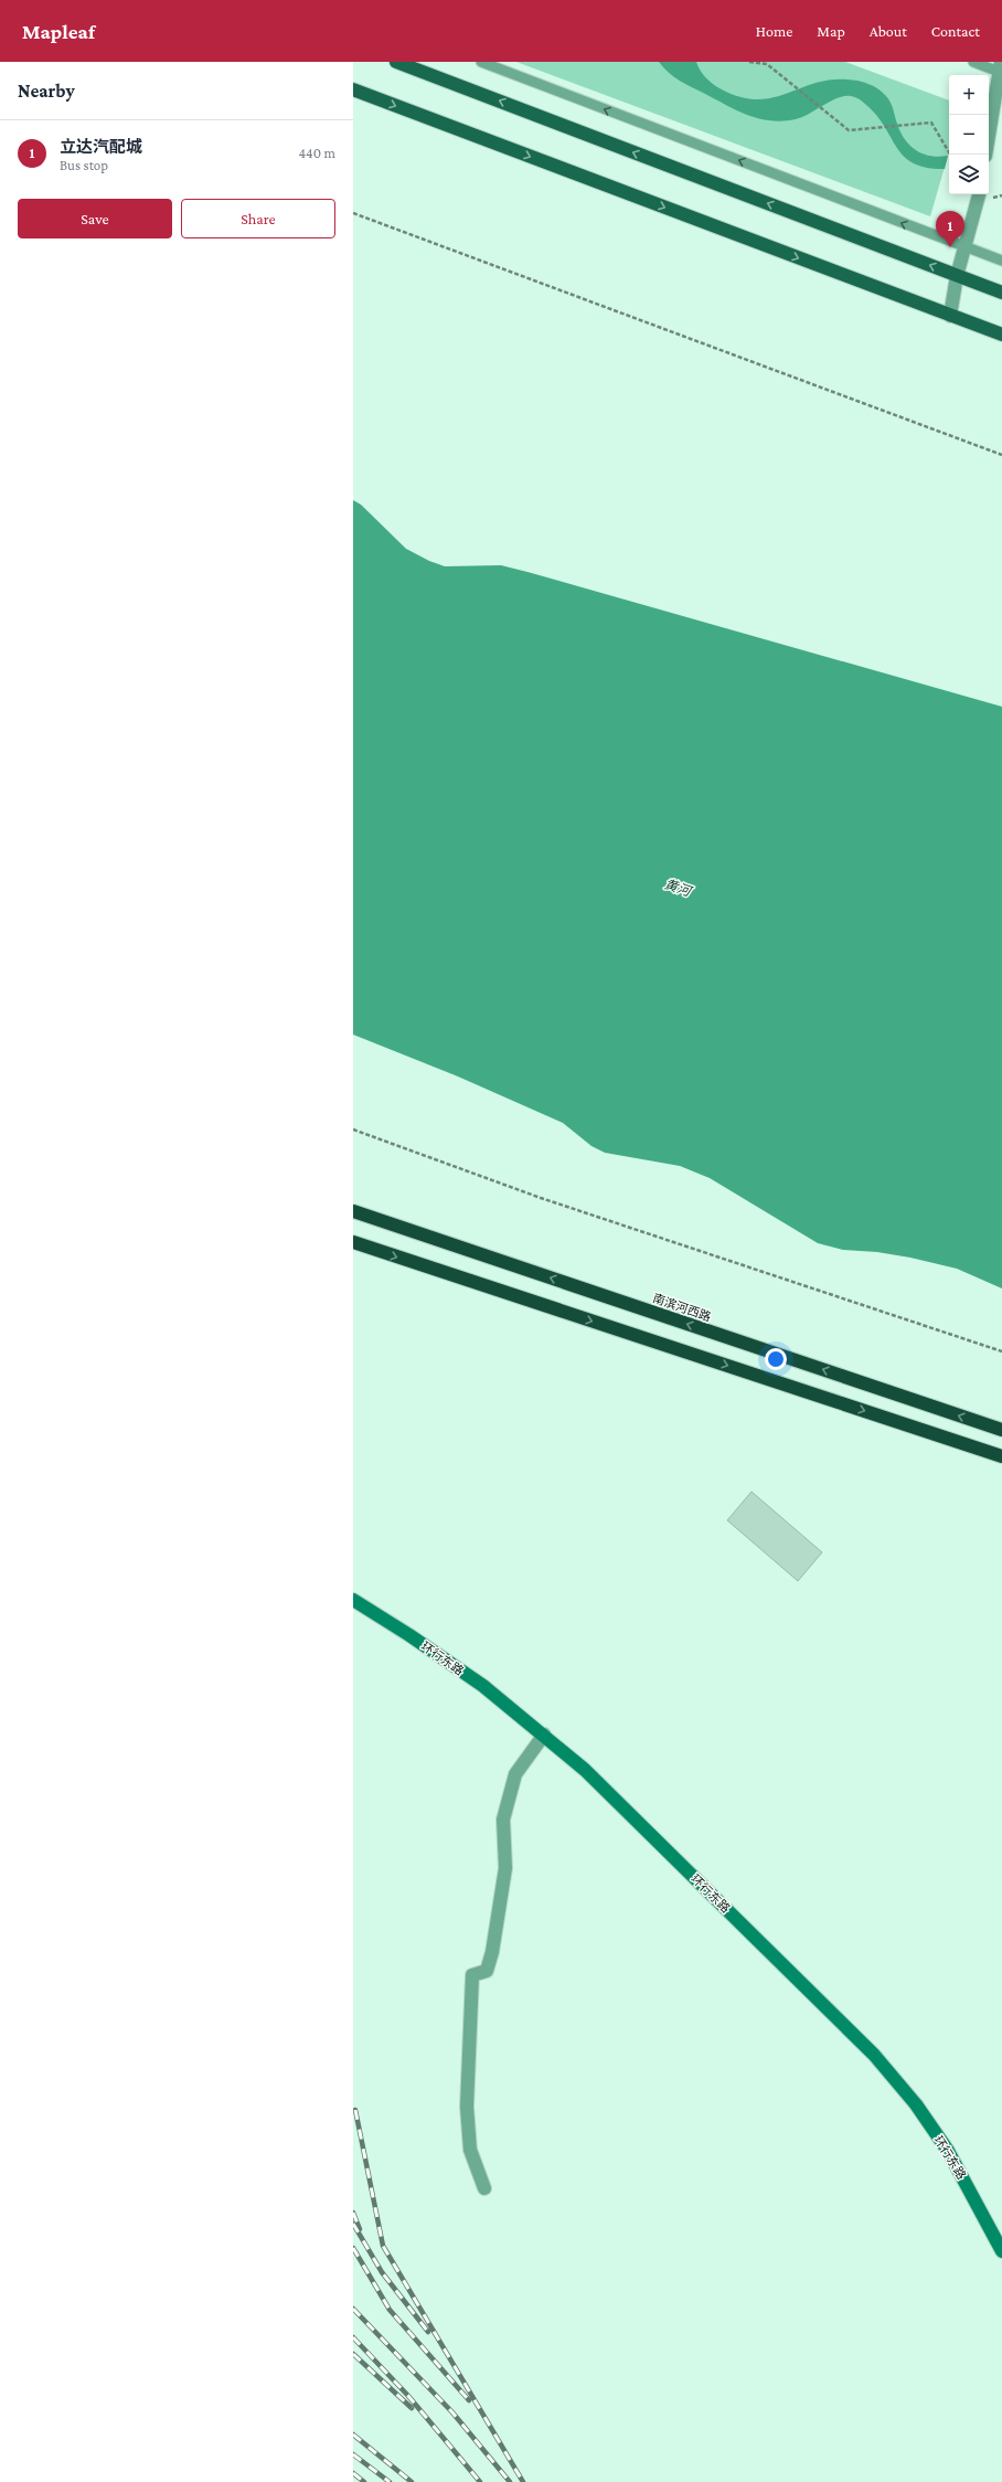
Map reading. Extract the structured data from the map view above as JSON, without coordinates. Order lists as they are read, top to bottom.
{
  "streets": {
    "highway": ["南滨河西路"],
    "street": ["环行东路"]
  },
  "water": ["黄河"],
  "page": {
    "header": "Mapleaf",
    "nav": [
      "Home",
      "Map",
      "About",
      "Contact"
    ],
    "heading": "Nearby",
    "map_buttons": ["+", "−"],
    "list": [
      {
        "mark": "1",
        "name": "立达汽配城",
        "note": "Bus stop",
        "value": "440 m"
      }
    ],
    "buttons": ["Save", "Share"],
    "pins": "1"
  }
}
